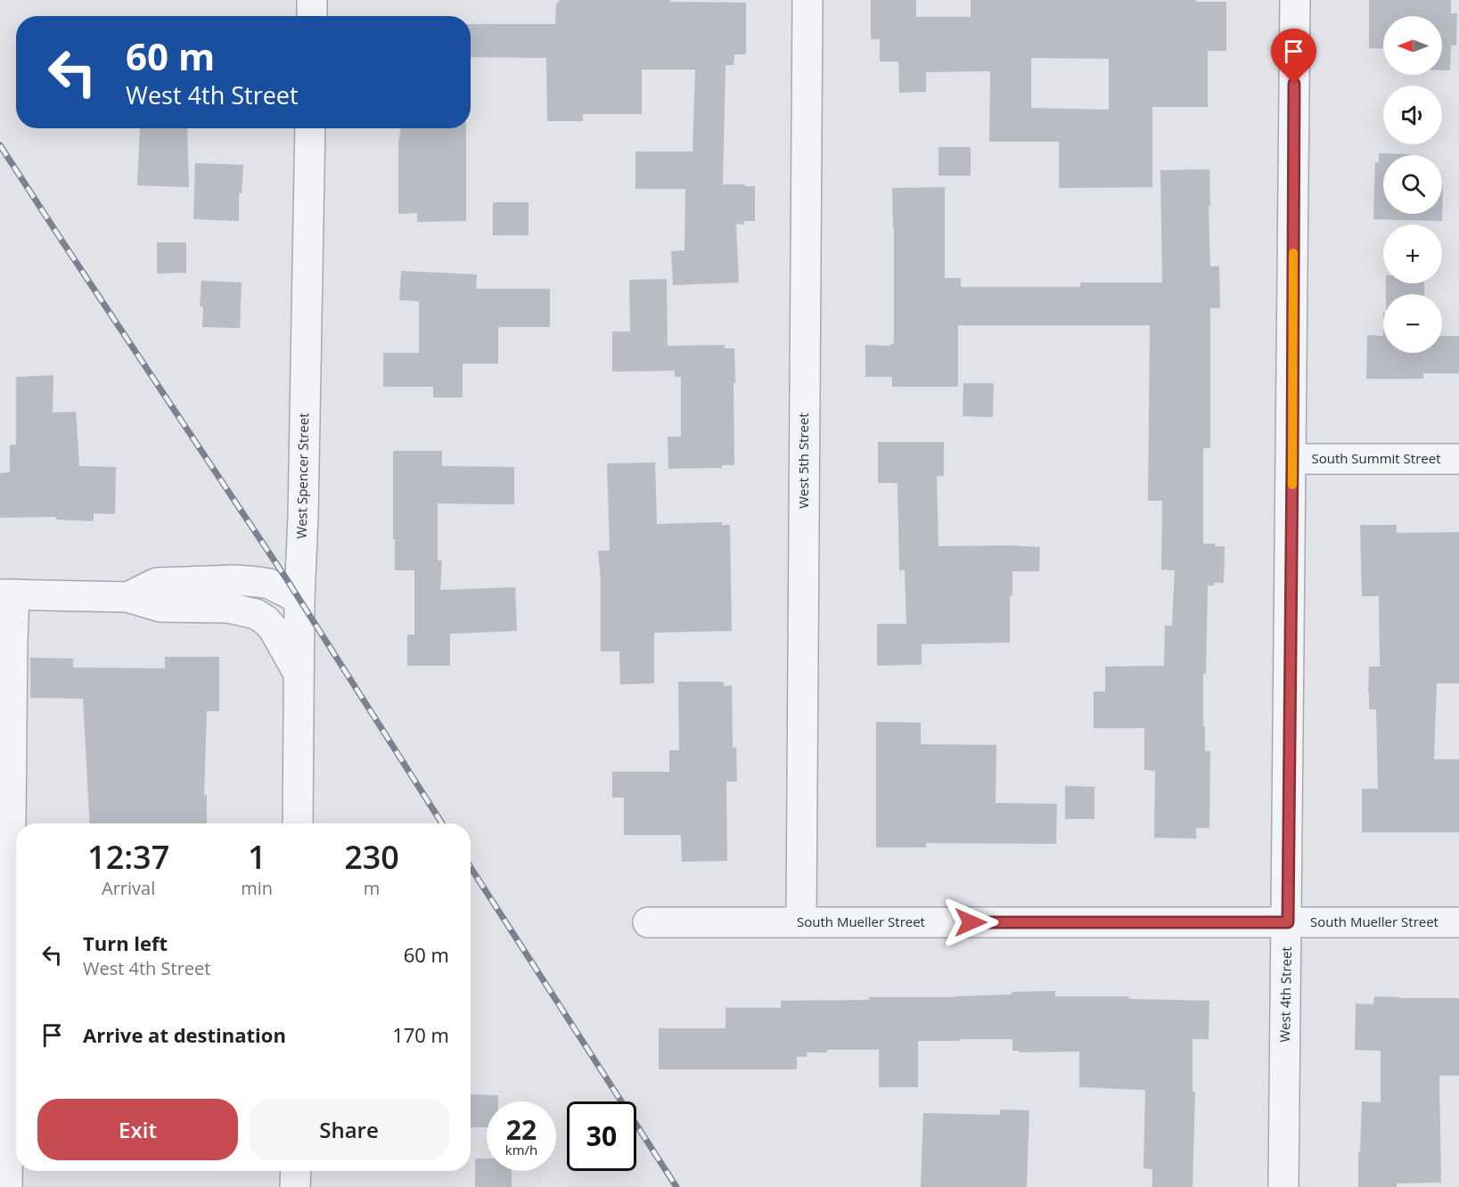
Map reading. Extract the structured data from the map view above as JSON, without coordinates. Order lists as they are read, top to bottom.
{
  "streets": {
    "street": [
      "South Summit Street",
      "West 5th Street",
      "West Spencer Street",
      "South Mueller Street",
      "West 4th Street"
    ]
  },
  "crossings": [
    ["South Summit Street", "West 4th Street"],
    ["West 5th Street", "South Mueller Street"],
    ["South Mueller Street", "West 4th Street"]
  ],
  "north": "left",
  "page": {
    "map_buttons": ["+", "−"],
    "turn": ["60 m", "West 4th Street"],
    "eta": [
      "12:37",
      "Arrival",
      "1",
      "min",
      "230",
      "m"
    ],
    "list": [
      {
        "name": "Turn left",
        "note": "West 4th Street",
        "value": "60 m"
      },
      {
        "name": "Arrive at destination",
        "value": "170 m"
      }
    ],
    "buttons": ["Exit", "Share"],
    "speed": "22 km/h",
    "limit": "30"
  }
}
